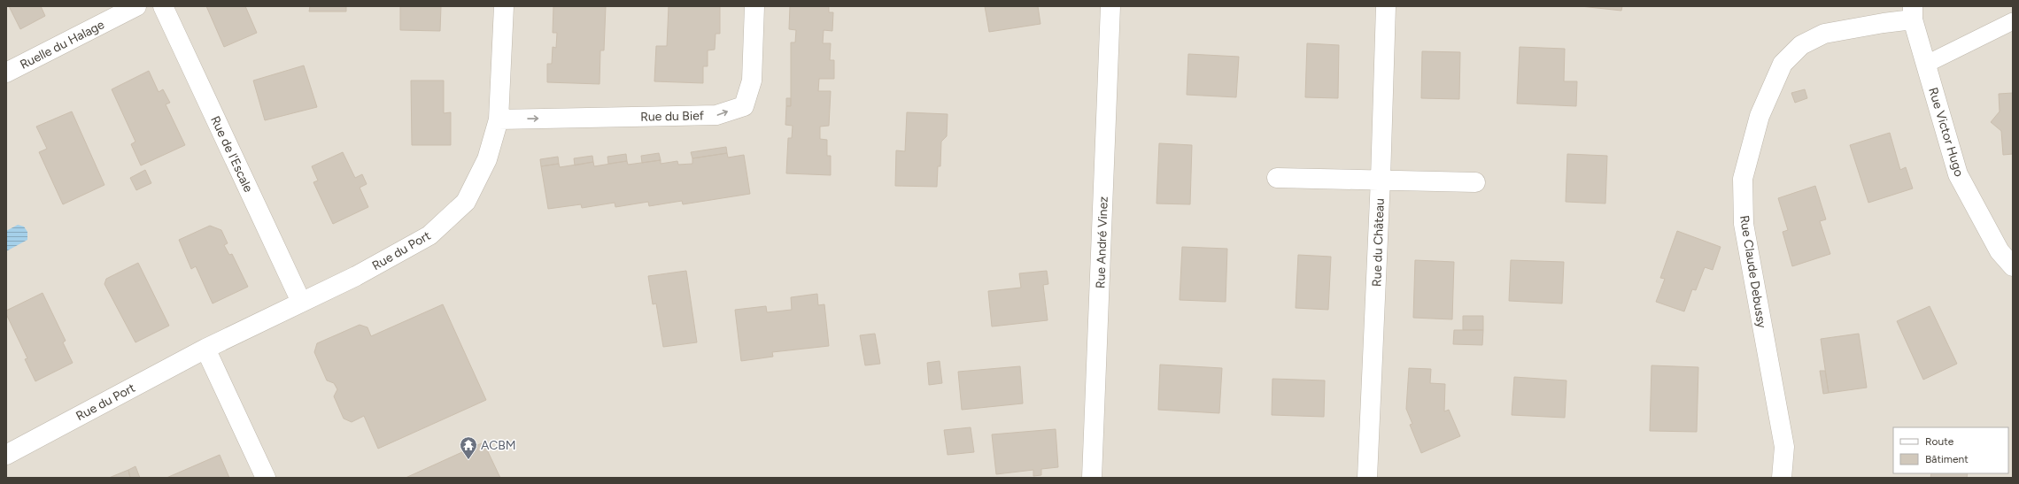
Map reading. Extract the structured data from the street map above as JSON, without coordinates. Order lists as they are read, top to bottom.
{
  "streets": {
    "street": [
      "Ruelle du Halage",
      "Rue du Bief",
      "Rue Victor Hugo",
      "Rue de l'Escale",
      "Rue André Vinez",
      "Rue du Château",
      "Rue du Port",
      "Rue Claude Debussy"
    ]
  },
  "crossings": [
    ["Rue du Bief", "Rue du Port"],
    ["Rue Victor Hugo", "Rue Claude Debussy"],
    ["Rue de l'Escale", "Rue du Port"]
  ],
  "one_way": ["Rue du Bief"],
  "places": {
    "temple": ["ACBM"]
  },
  "legend": ["Route", "Bâtiment"]
}
